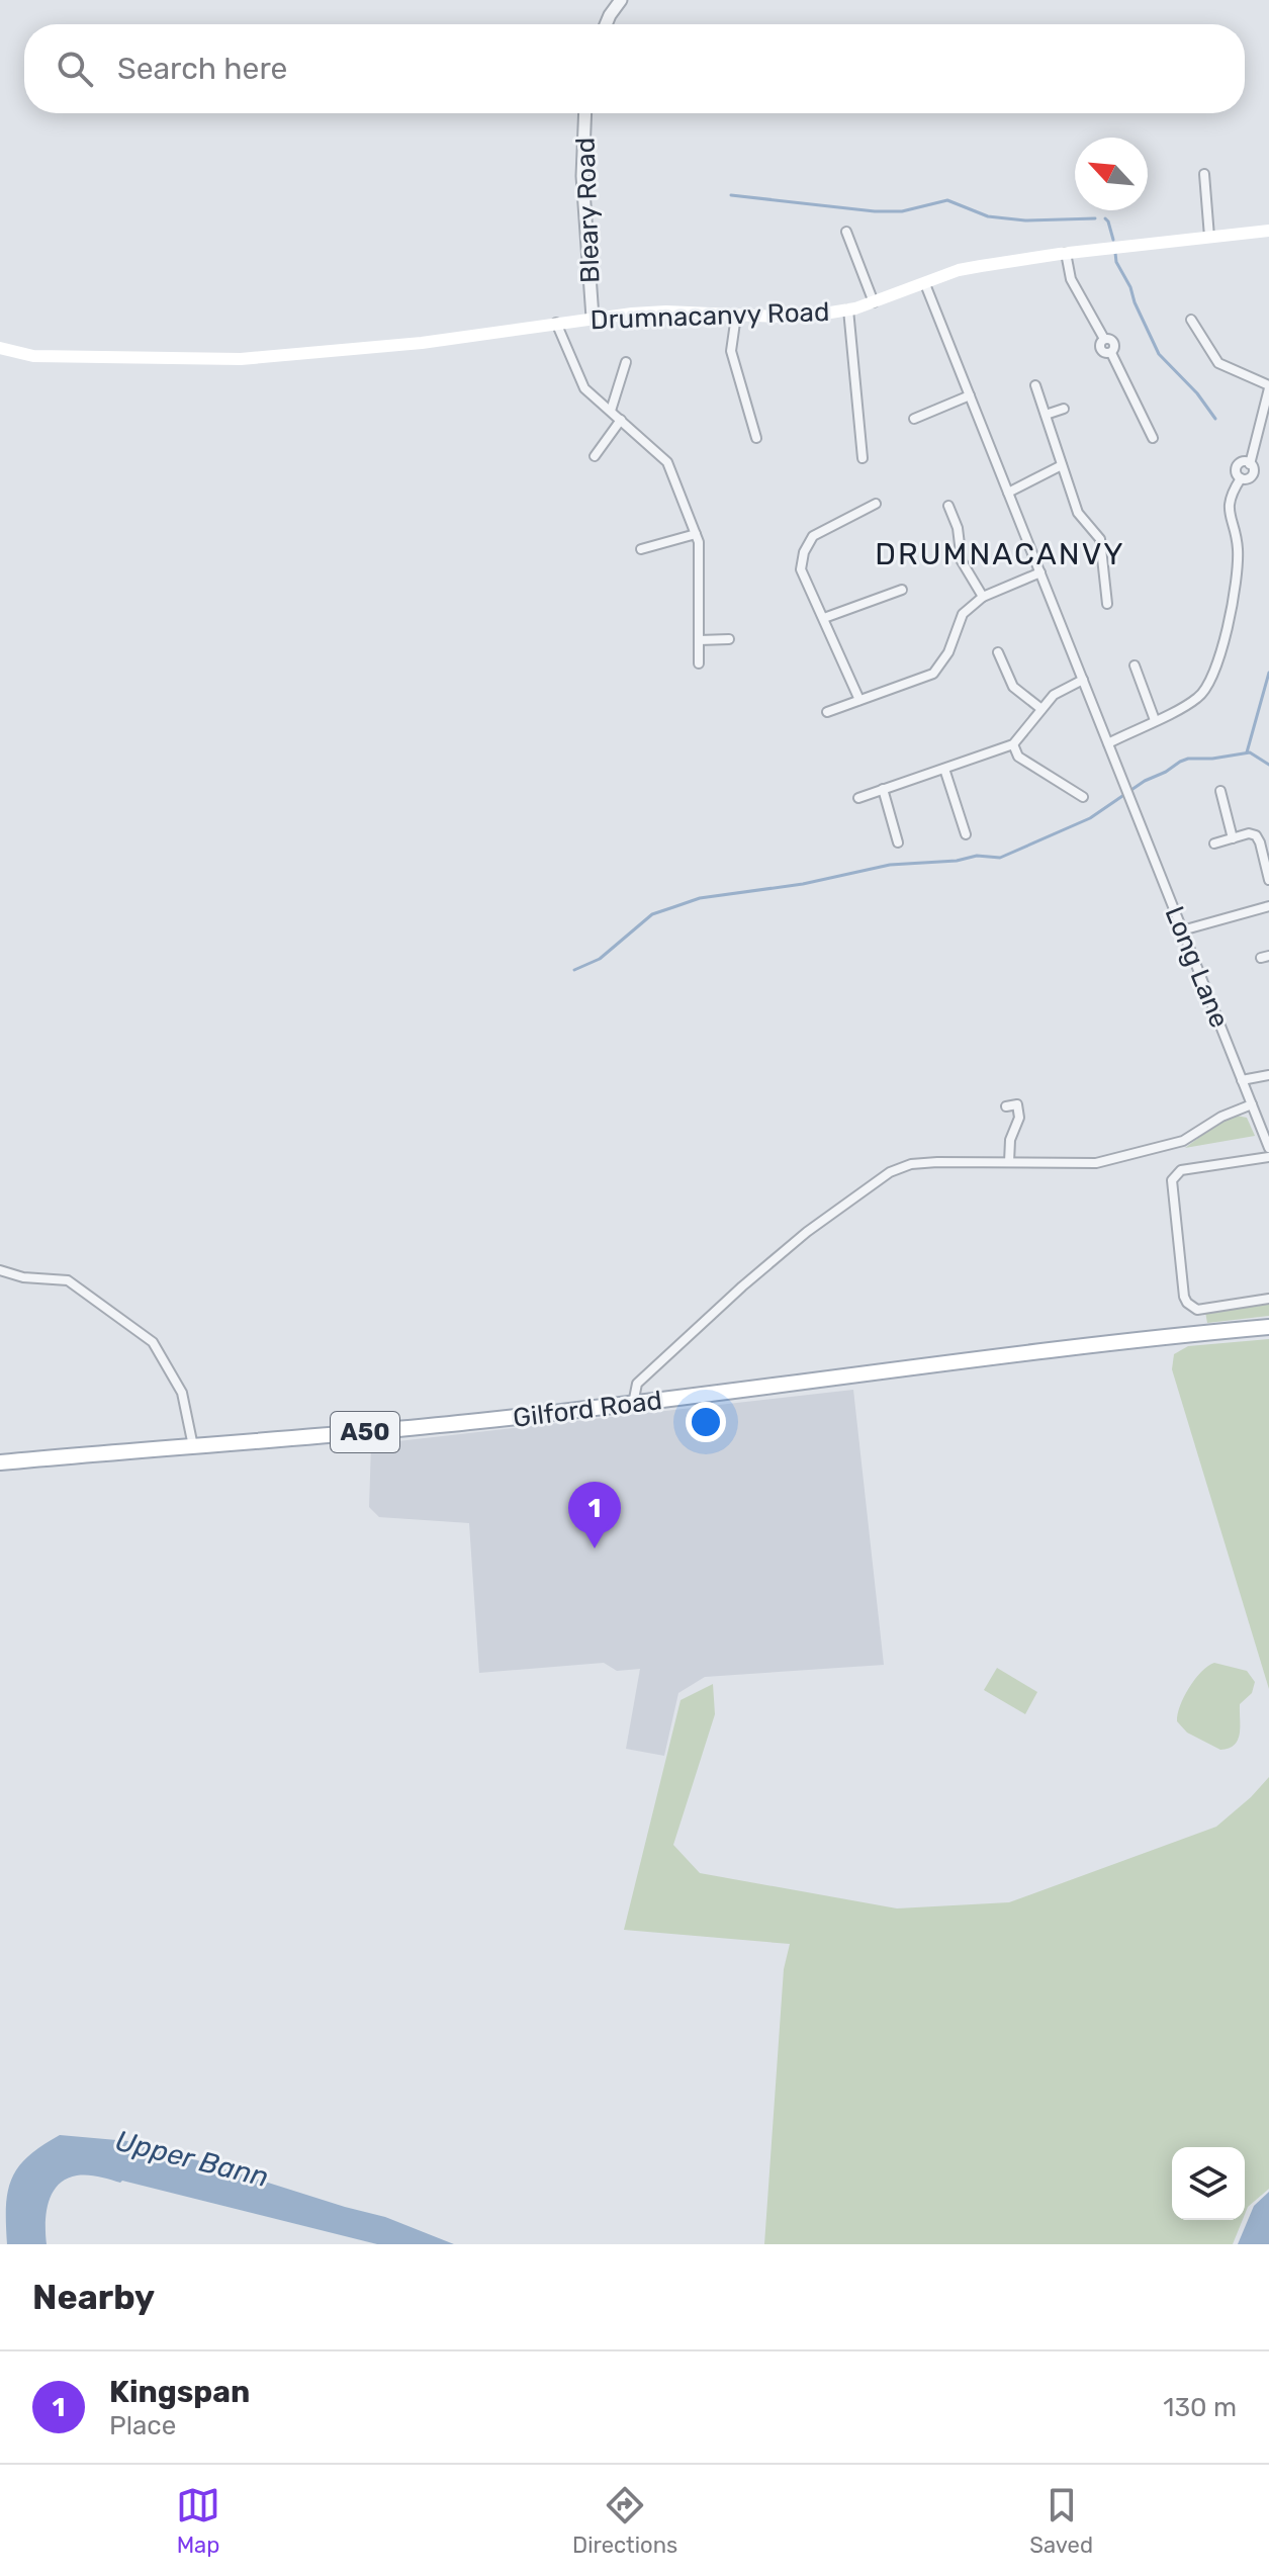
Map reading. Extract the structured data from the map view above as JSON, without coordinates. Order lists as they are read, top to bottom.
{
  "streets": {
    "main road": ["Drumnacanvy Road", "Gilford Road", "A50"],
    "street": ["Bleary Road", "Long Lane"]
  },
  "crossings": [
    ["Bleary Road", "Drumnacanvy Road"],
    ["Drumnacanvy Road", "Long Lane"]
  ],
  "districts": ["DRUMNACANVY"],
  "water": ["Upper Bann"],
  "north": "top left",
  "page": {
    "search": "Search here",
    "pins": "1",
    "heading": "Nearby",
    "list": [
      {
        "mark": "1",
        "name": "Kingspan",
        "note": "Place",
        "value": "130 m"
      }
    ],
    "nav": ["Map", "Directions", "Saved"]
  }
}
